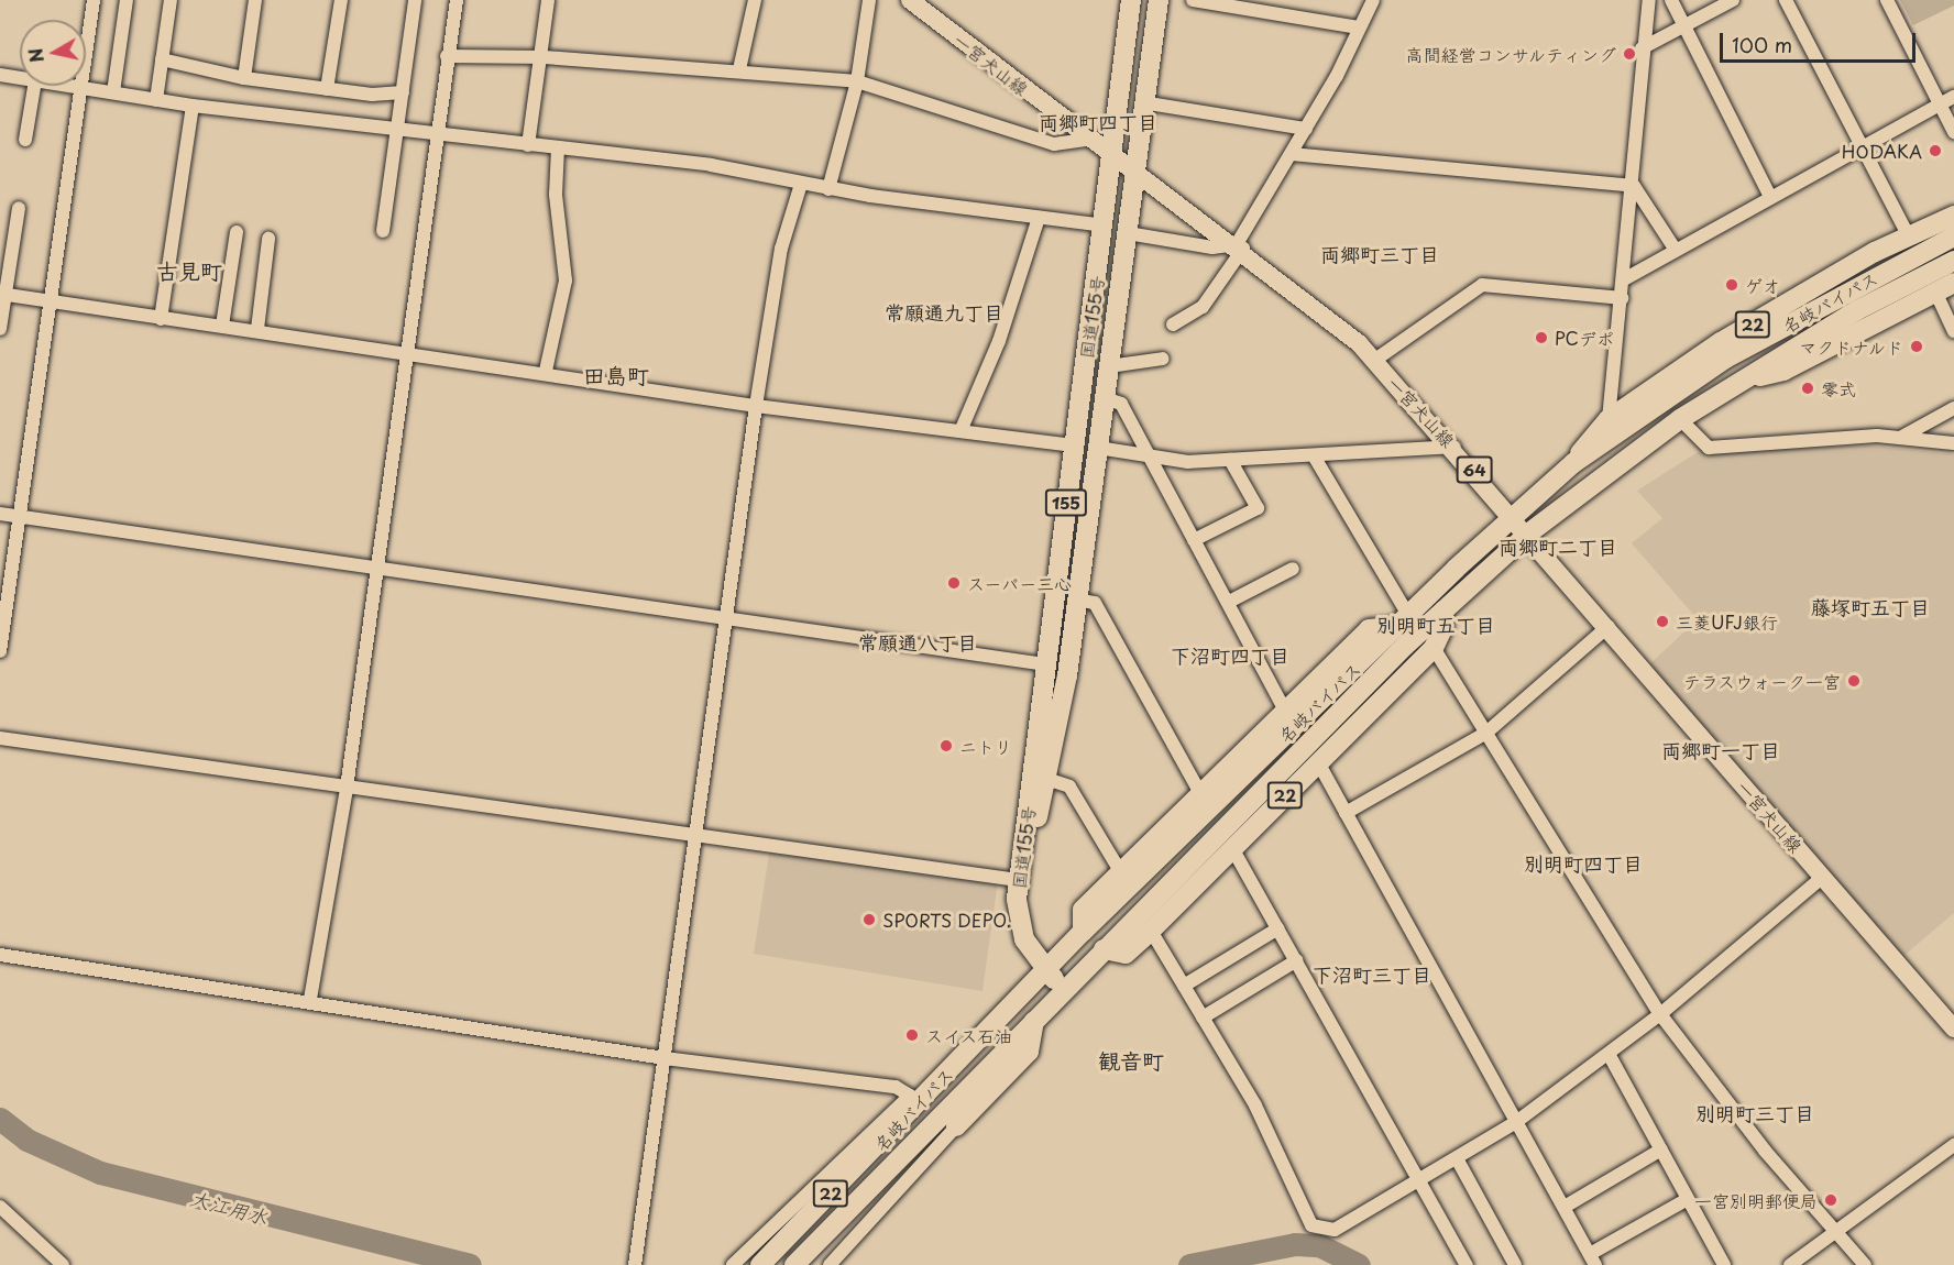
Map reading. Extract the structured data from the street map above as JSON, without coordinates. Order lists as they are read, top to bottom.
{
  "streets": {
    "highway": [
      "名岐バイパス",
      "国道155号",
      "22",
      "155"
    ],
    "main road": ["一宮犬山線", "64"]
  },
  "crossings": [
    ["一宮犬山線", "名岐バイパス"],
    ["一宮犬山線", "国道155号"],
    ["名岐バイパス", "国道155号"],
    ["名岐バイパス", "22"]
  ],
  "districts": [
    "両郷町四丁目",
    "両郷町三丁目",
    "古見町",
    "常願通九丁目",
    "田島町",
    "両郷町二丁目",
    "藤塚町五丁目",
    "別明町五丁目",
    "常願通八丁目",
    "下沼町四丁目",
    "両郷町一丁目",
    "別明町四丁目",
    "下沼町三丁目",
    "観音町",
    "別明町三丁目"
  ],
  "water": ["大江用水"],
  "places": [
    "高間経営コンサルティング",
    "HODAKA",
    "ゲオ",
    "PCデポ",
    "マクドナルド",
    "零式",
    "スーパー三心",
    "三菱UFJ銀行",
    "テラスウォーク一宮",
    "ニトリ",
    "SPORTS DEPO.",
    "スイス石油",
    "一宮別明郵便局"
  ],
  "scale_bar": "100 m",
  "north": "left"
}
